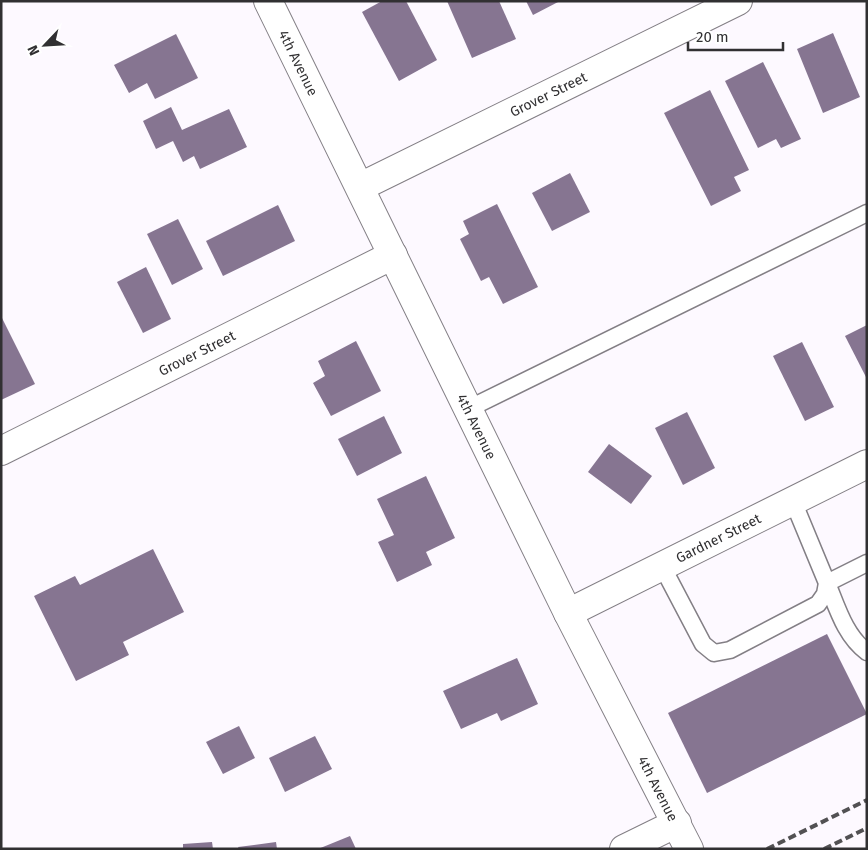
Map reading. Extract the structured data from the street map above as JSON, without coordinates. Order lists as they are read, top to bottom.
{
  "streets": {
    "street": ["4th Avenue", "Grover Street", "Gardner Street"]
  },
  "crossings": [
    ["4th Avenue", "Grover Street"],
    ["4th Avenue", "Gardner Street"]
  ],
  "scale_bar": "20 m",
  "north": "bottom left"
}
